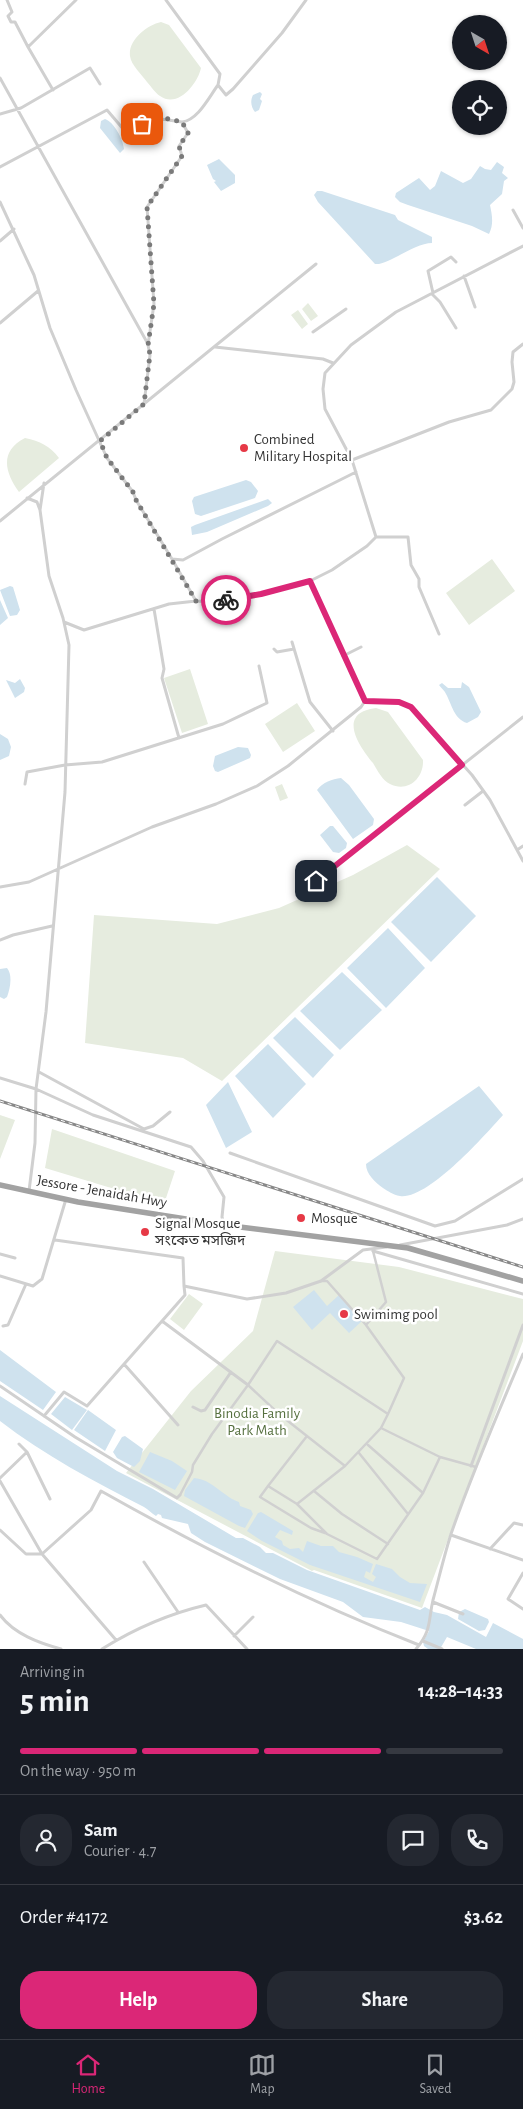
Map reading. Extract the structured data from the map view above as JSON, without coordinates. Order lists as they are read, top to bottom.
{
  "streets": {
    "highway": ["Jessore - Jenaidah Hwy"]
  },
  "parks": ["Binodia Family Park Math"],
  "places": [
    "Combined Military Hospital",
    "Mosque",
    "Signal Mosque সংকেত মসজিদ",
    "Swimimg pool"
  ],
  "north": "bottom right",
  "page": {
    "heading": ["5 min", "Arriving in", "14:28–14:33"],
    "panel": [
      "Sam",
      "Courier · 4.7",
      "Order #4172",
      "$3.62"
    ],
    "bar": "On the way · 950 m",
    "buttons": ["Help", "Share"],
    "tabs": ["Home", "Map", "Saved"]
  }
}
